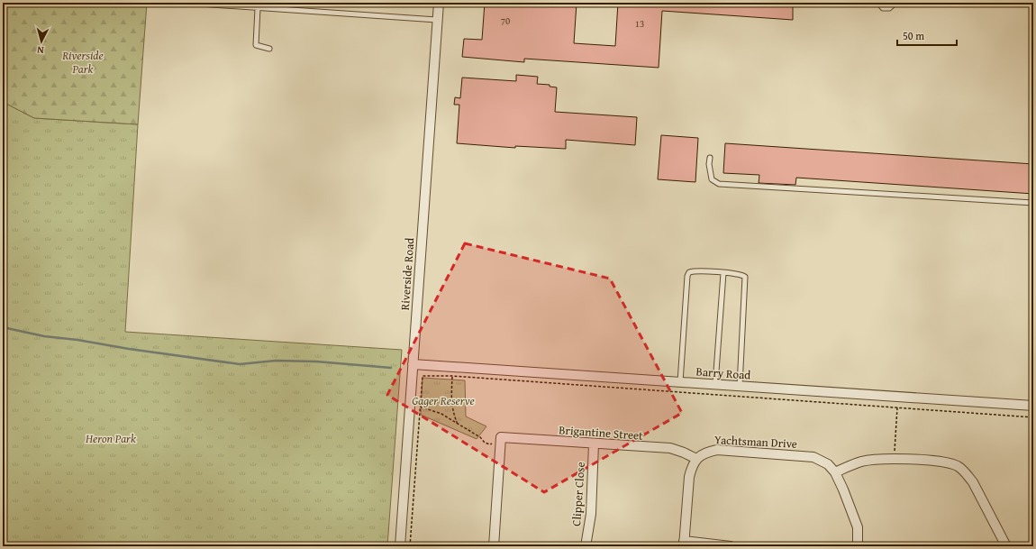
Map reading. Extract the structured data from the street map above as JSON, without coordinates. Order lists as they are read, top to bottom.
{
  "streets": {
    "street": [
      "Riverside Road",
      "Barry Road",
      "Brigantine Street",
      "Yachtsman Drive",
      "Clipper Close"
    ]
  },
  "crossings": [
    ["Riverside Road", "Barry Road"],
    ["Brigantine Street", "Yachtsman Drive"],
    ["Brigantine Street", "Clipper Close"]
  ],
  "parks": ["Riverside Park", "Gager Reserve", "Heron Park"],
  "house_numbers": ["70", "13"],
  "scale_bar": "50 m",
  "north": "bottom"
}
